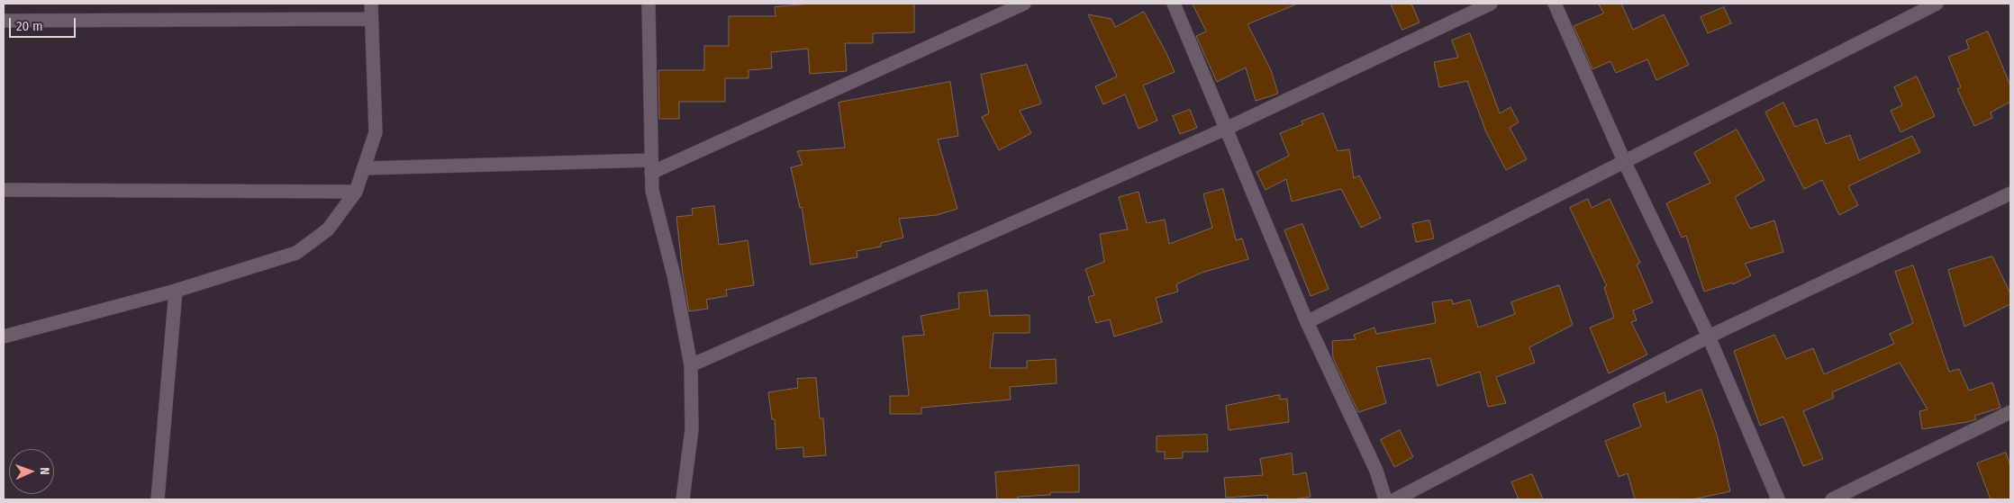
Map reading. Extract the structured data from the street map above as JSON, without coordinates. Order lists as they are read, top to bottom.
{
  "scale_bar": "20 m",
  "north": "right"
}
